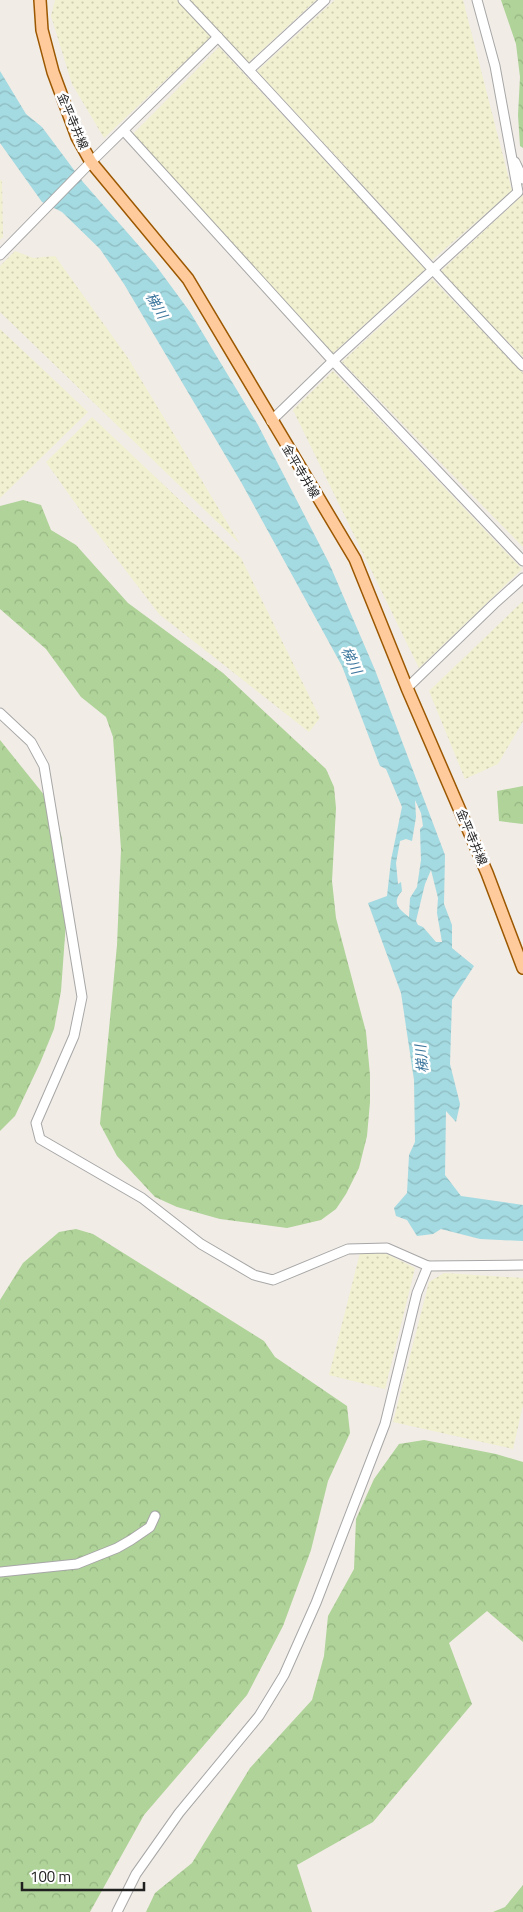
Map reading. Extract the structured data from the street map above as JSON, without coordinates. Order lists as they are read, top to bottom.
{
  "streets": {
    "main road": ["金平寺井線"]
  },
  "water": ["梯川"],
  "scale_bar": "100 m"
}
